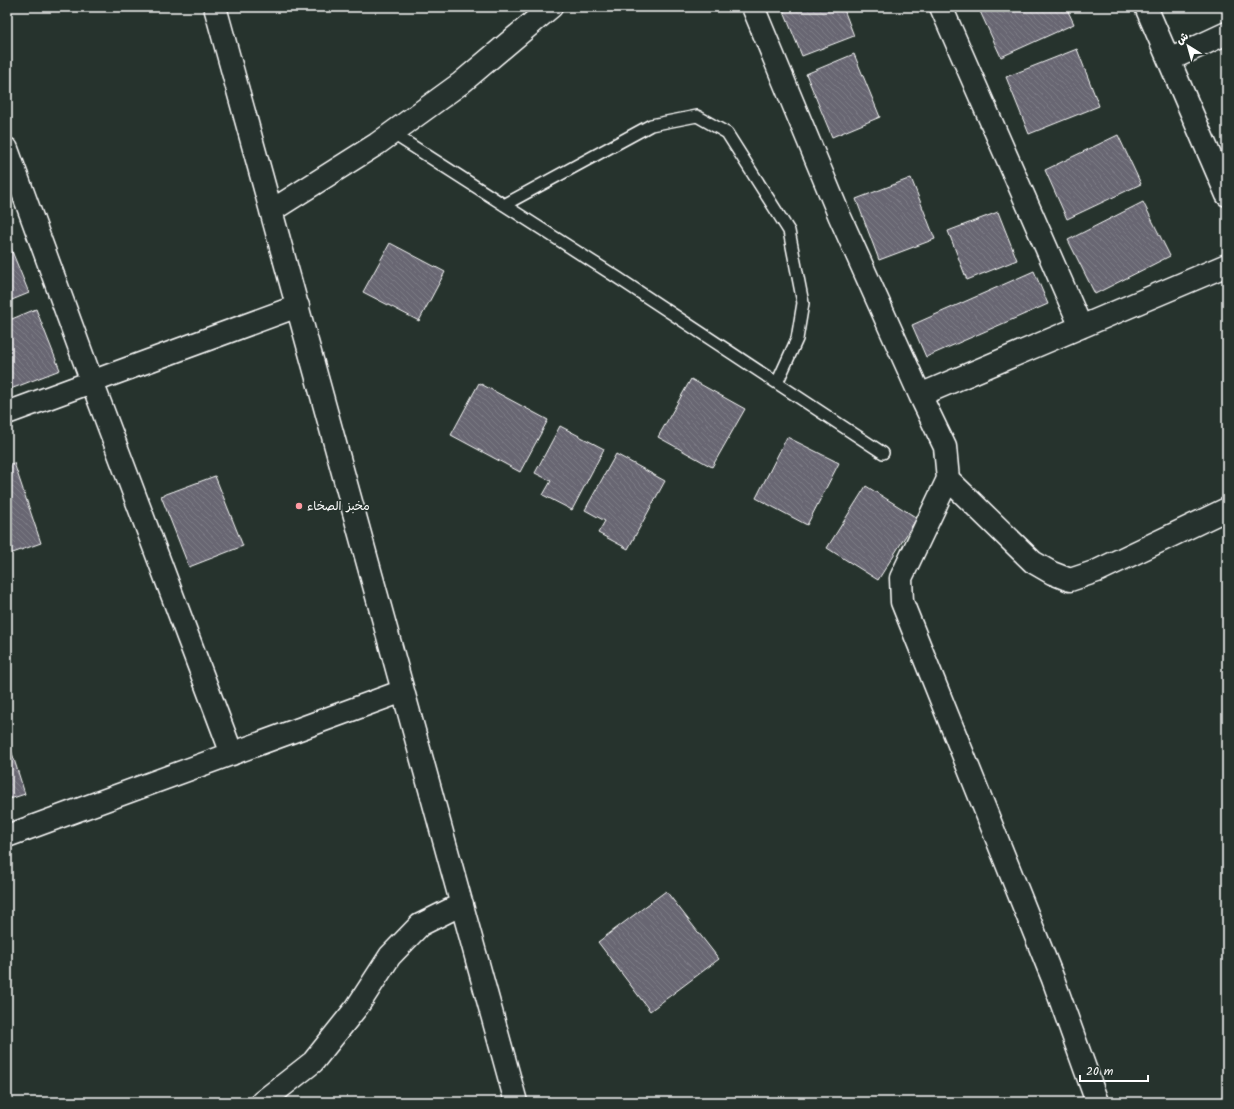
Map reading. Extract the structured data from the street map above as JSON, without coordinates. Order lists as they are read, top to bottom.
{
  "places": ["مخبز الصخاء"],
  "scale_bar": "20 m",
  "north": "top left"
}
